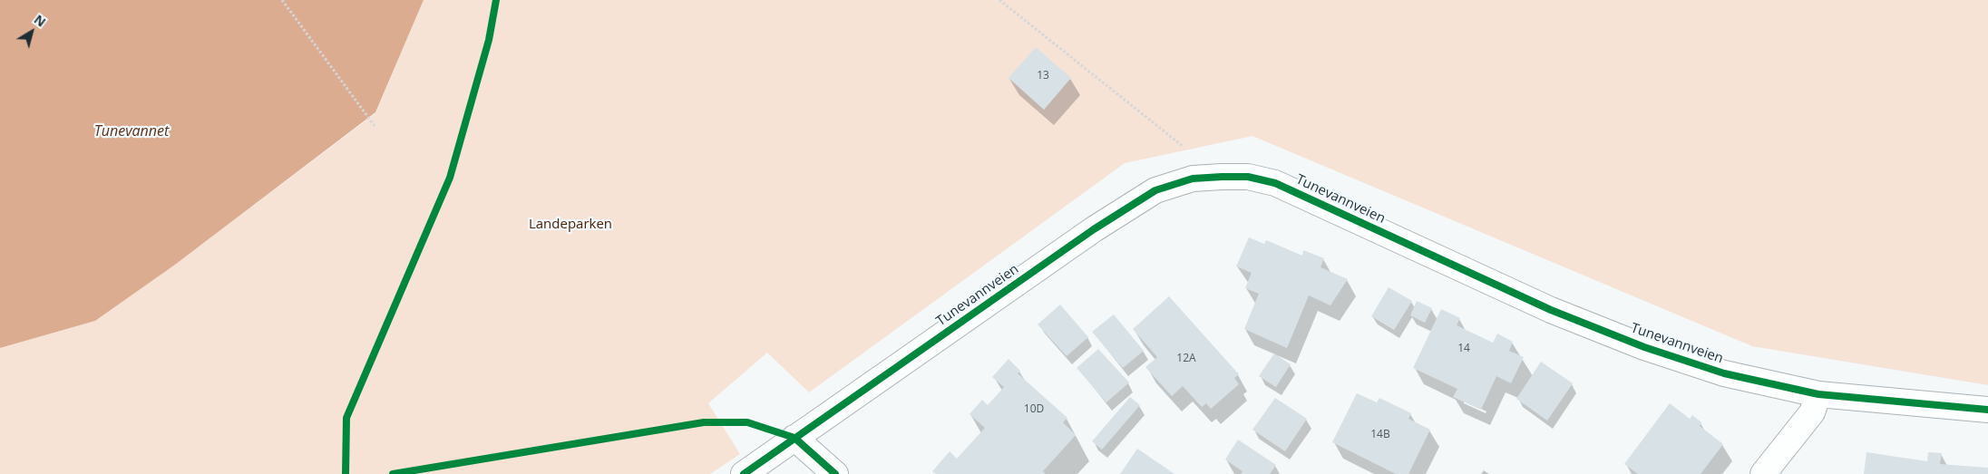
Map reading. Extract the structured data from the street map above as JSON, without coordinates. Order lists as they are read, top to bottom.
{
  "streets": {
    "street": ["Tunevannveien"]
  },
  "water": ["Tunevannet"],
  "parks": ["Landeparken"],
  "house_numbers": [
    "13",
    "14",
    "12A",
    "10D",
    "14B"
  ],
  "north": "top right"
}
